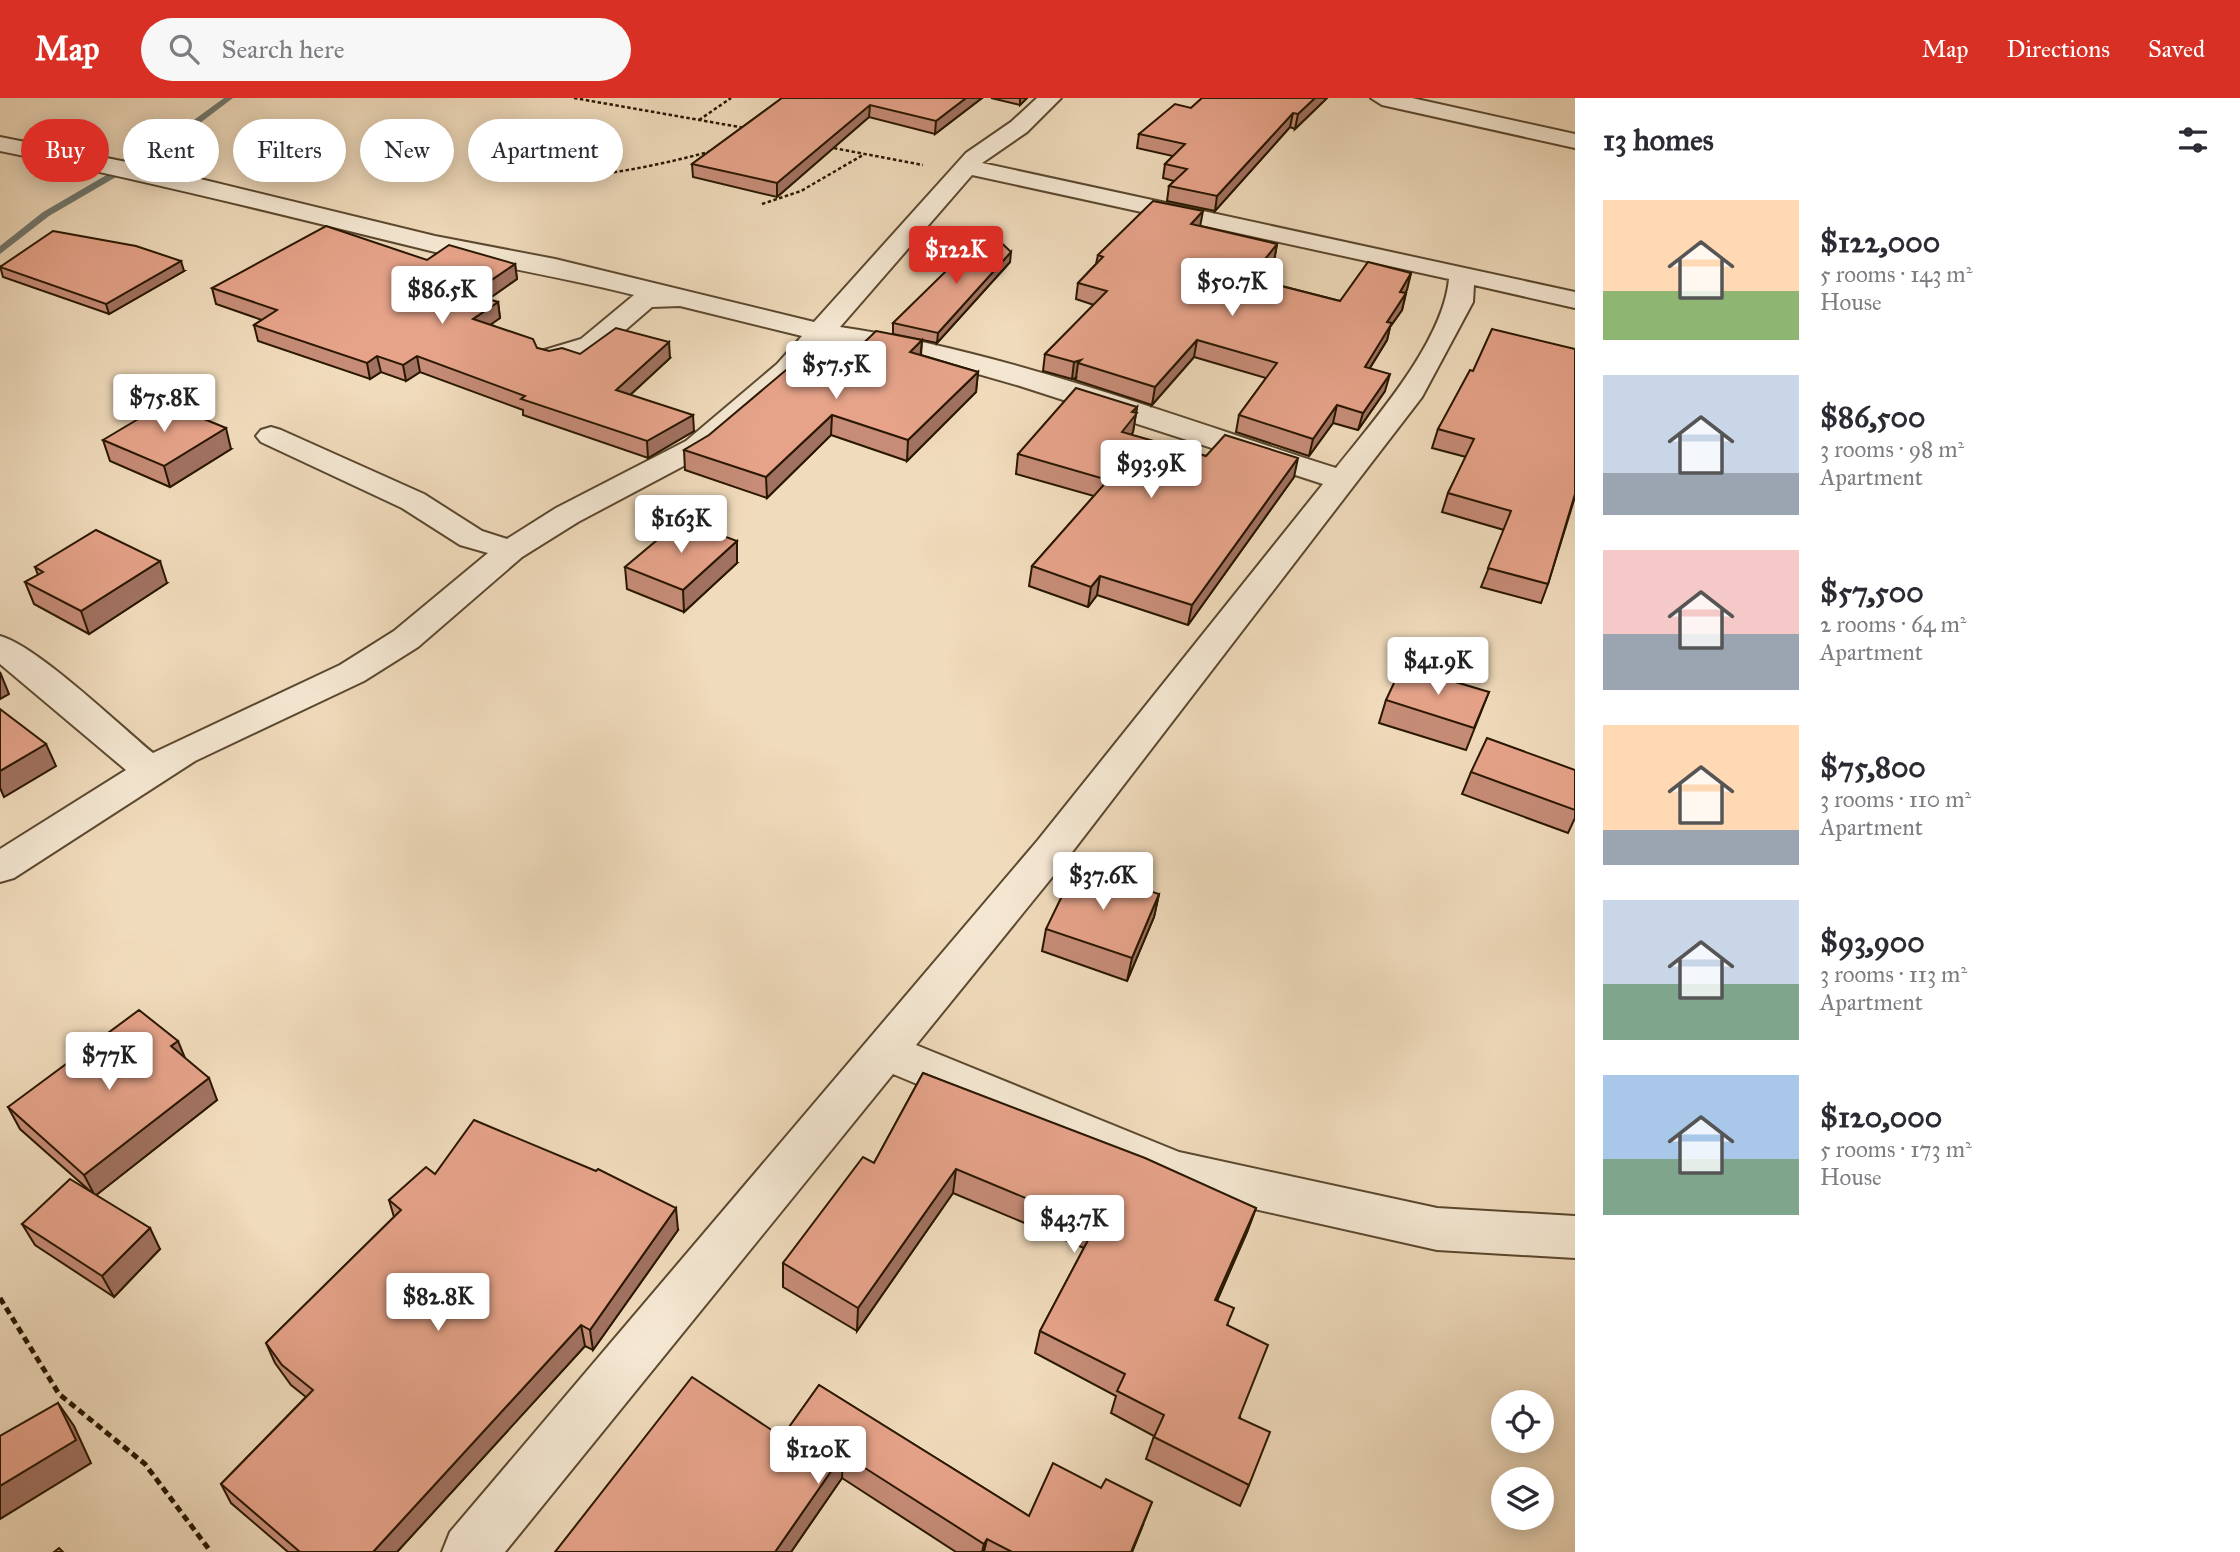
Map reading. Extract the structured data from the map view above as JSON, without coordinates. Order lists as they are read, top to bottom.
{
  "page": {
    "header": "Map",
    "search": "Search here",
    "nav": ["Map", "Directions", "Saved"],
    "heading": "13 homes",
    "chip": [
      "Buy",
      "Rent",
      "Filters",
      "New",
      "Apartment"
    ],
    "list": [
      {
        "name": "$122,000",
        "note": "5 rooms · 143 m² · House"
      },
      {
        "name": "$86,500",
        "note": "3 rooms · 98 m² · Apartment"
      },
      {
        "name": "$57,500",
        "note": "2 rooms · 64 m² · Apartment"
      },
      {
        "name": "$75,800",
        "note": "3 rooms · 110 m² · Apartment"
      },
      {
        "name": "$93,900",
        "note": "3 rooms · 113 m² · Apartment"
      },
      {
        "name": "$120,000",
        "note": "5 rooms · 173 m² · House"
      }
    ],
    "price": [
      "$122K",
      "$50.7K",
      "$86.5K",
      "$57.5K",
      "$75.8K",
      "$93.9K",
      "$163K",
      "$41.9K",
      "$37.6K",
      "$77K",
      "$43.7K",
      "$82.8K",
      "$120K"
    ]
  }
}
